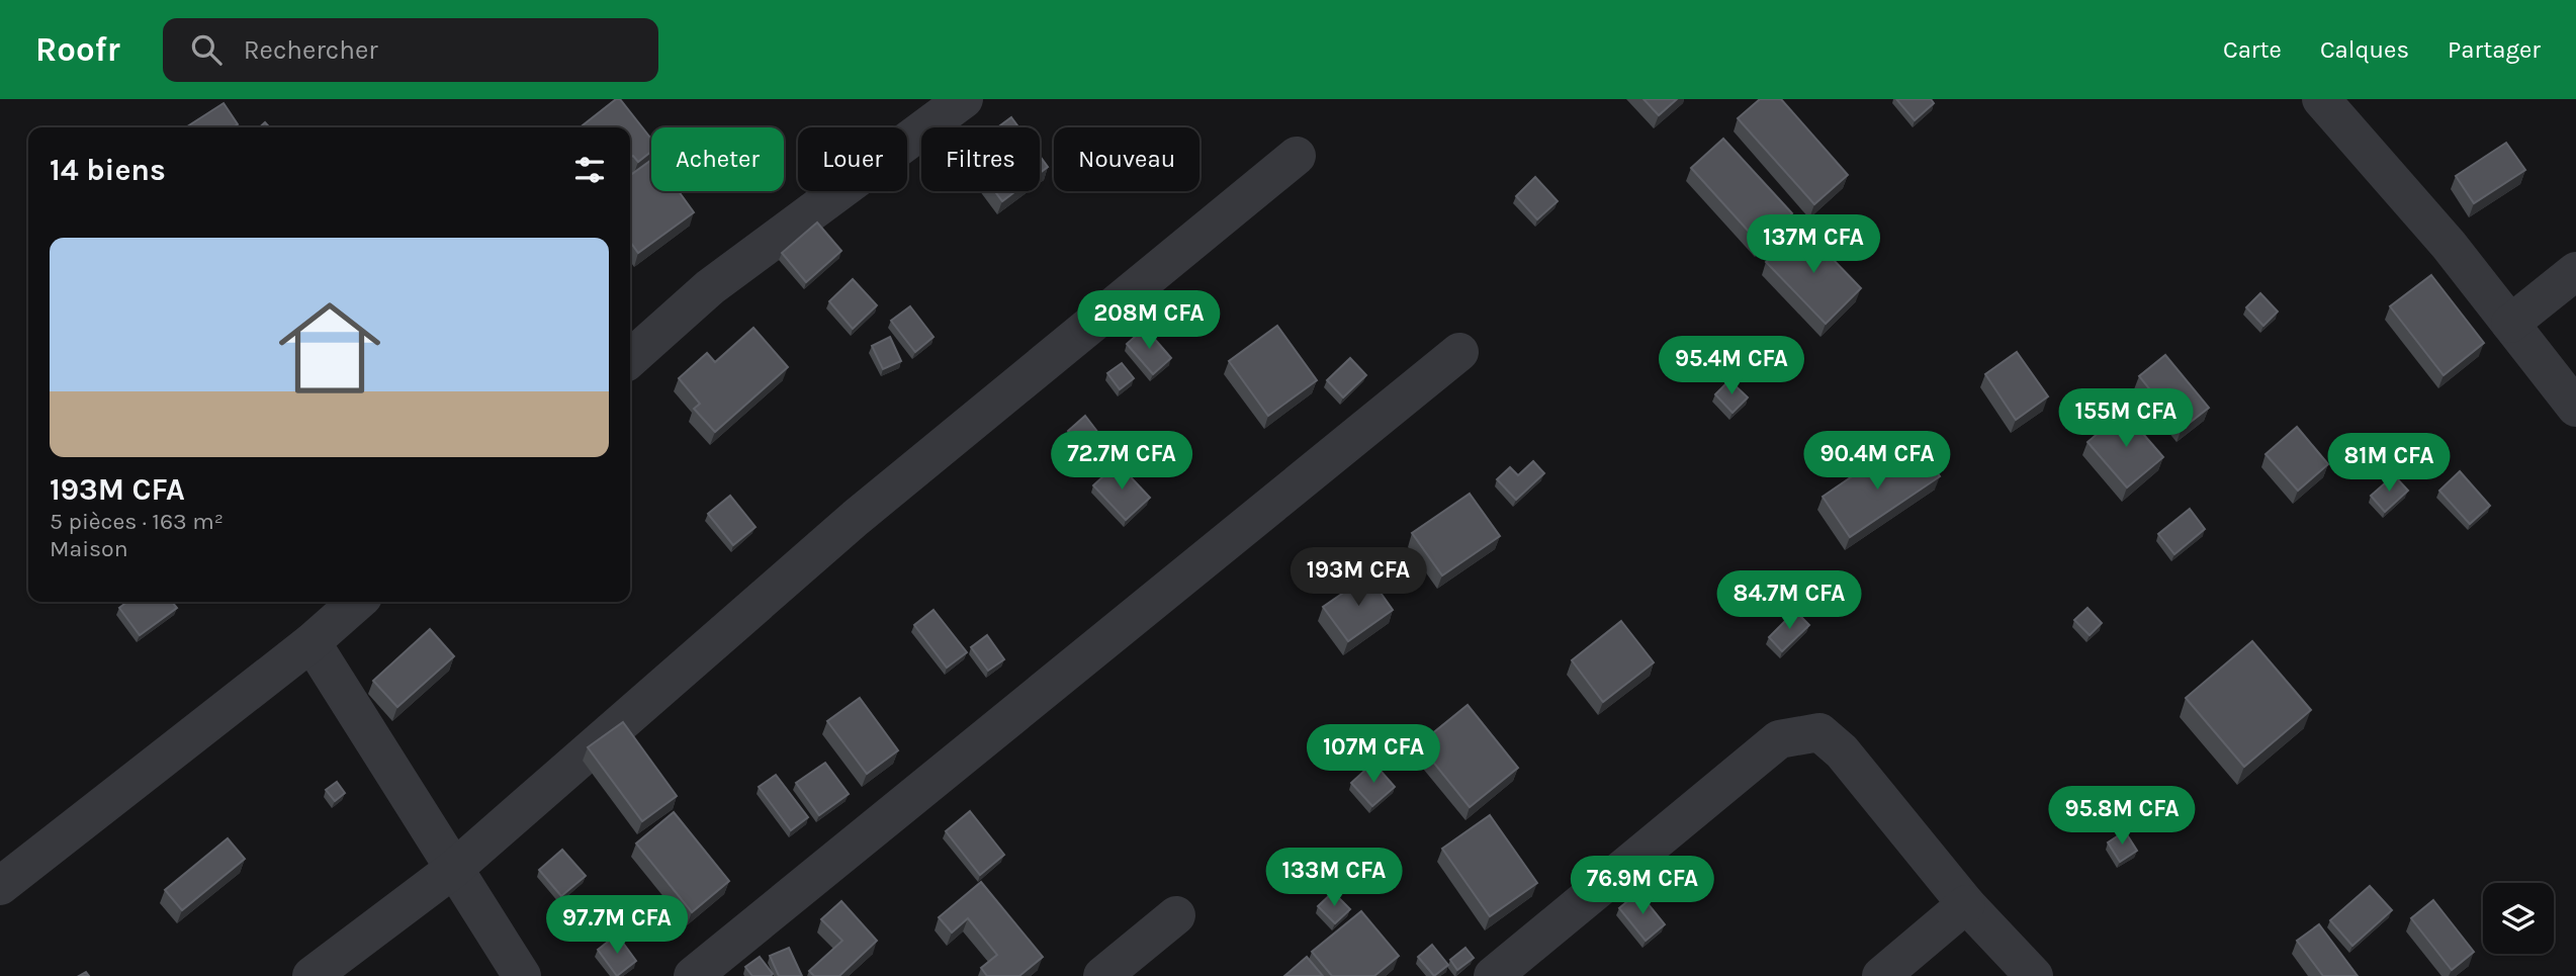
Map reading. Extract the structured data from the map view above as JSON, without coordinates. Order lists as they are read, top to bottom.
{
  "page": {
    "header": "Roofr",
    "search": "Rechercher",
    "nav": ["Carte", "Calques", "Partager"],
    "chip": [
      "Acheter",
      "Louer",
      "Filtres",
      "Nouveau"
    ],
    "heading": "14 biens",
    "list": [
      {
        "name": "193M CFA",
        "note": "5 pièces · 163 m² · Maison"
      }
    ],
    "price": [
      "137M CFA",
      "208M CFA",
      "95.4M CFA",
      "155M CFA",
      "72.7M CFA",
      "90.4M CFA",
      "81M CFA",
      "193M CFA",
      "84.7M CFA",
      "107M CFA",
      "95.8M CFA",
      "133M CFA",
      "76.9M CFA",
      "97.7M CFA"
    ]
  }
}
